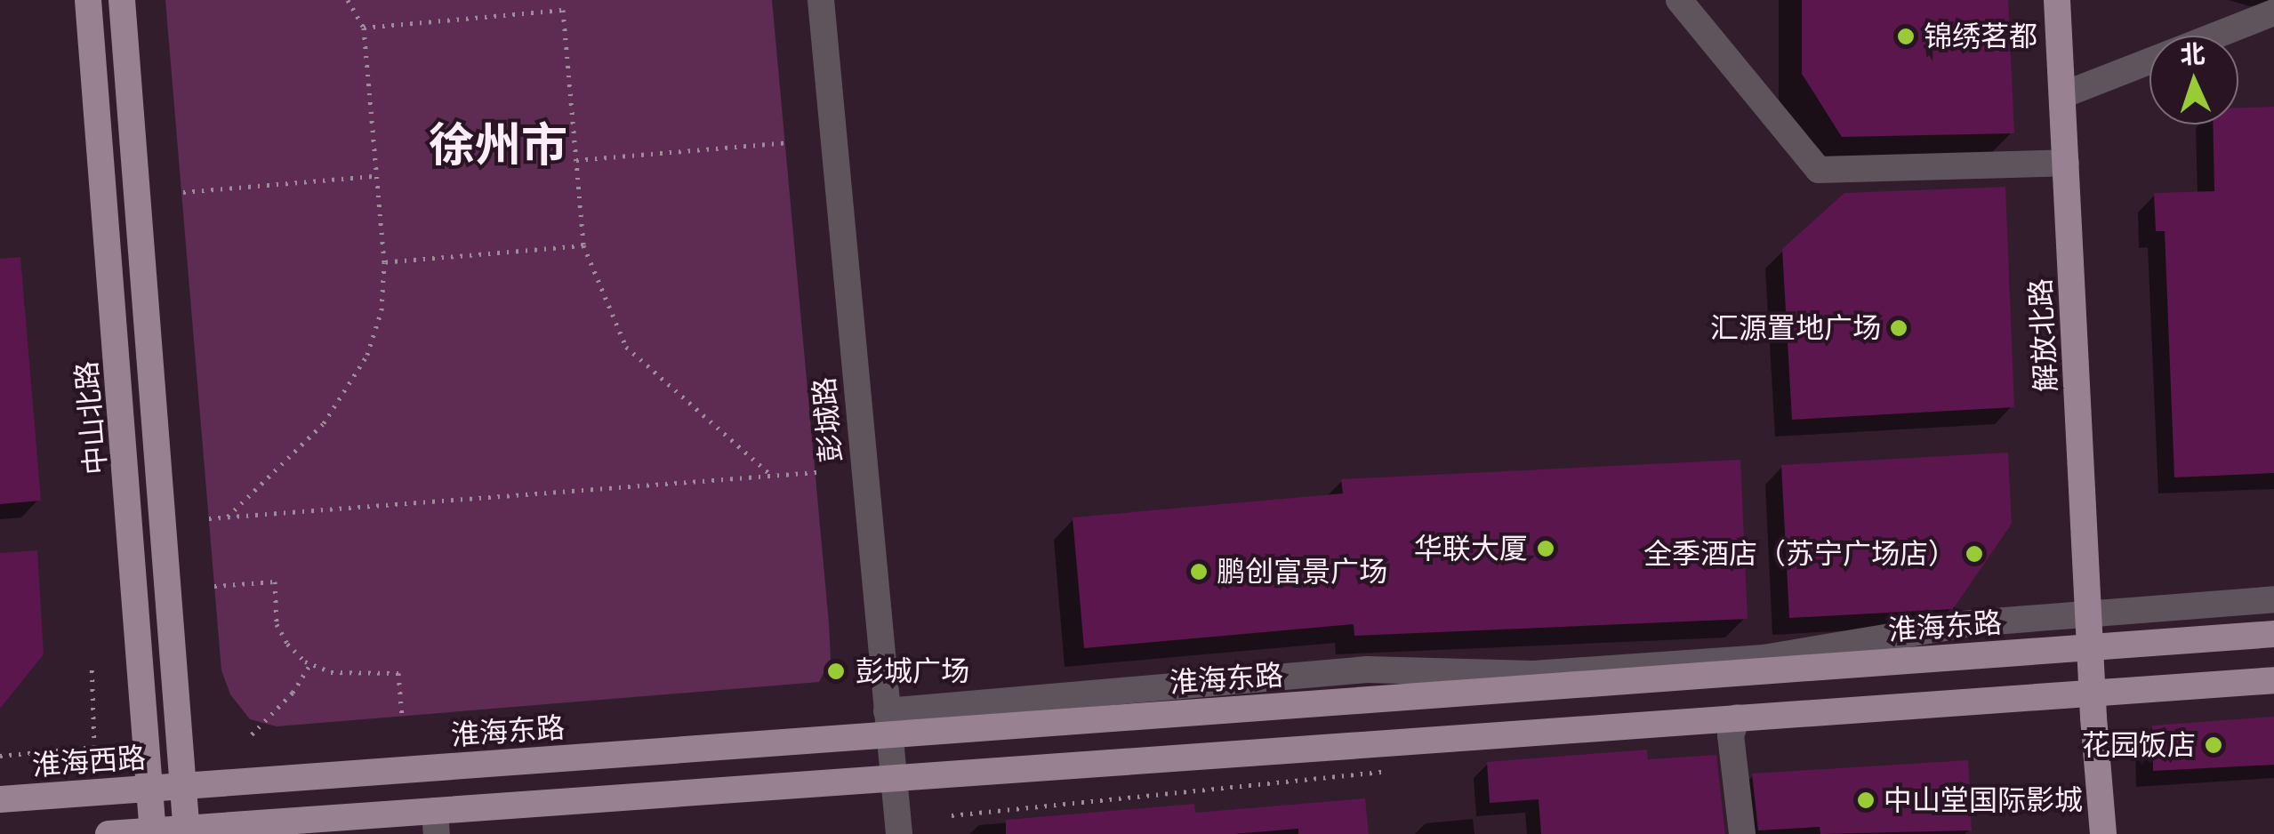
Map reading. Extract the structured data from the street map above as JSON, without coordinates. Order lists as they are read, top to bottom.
{
  "streets": {
    "main road": [
      "解放北路",
      "中山北路",
      "淮海东路",
      "淮海西路"
    ],
    "street": ["彭城路"]
  },
  "crossings": [
    ["解放北路", "淮海东路"],
    ["中山北路", "淮海西路"],
    ["彭城路", "淮海东路"],
    ["淮海东路", "淮海西路"]
  ],
  "districts": ["徐州市"],
  "places": [
    "锦绣茗都",
    "汇源置地广场",
    "华联大厦",
    "全季酒店（苏宁广场店）",
    "鹏创富景广场",
    "彭城广场",
    "花园饭店",
    "中山堂国际影城"
  ],
  "north": "top"
}
